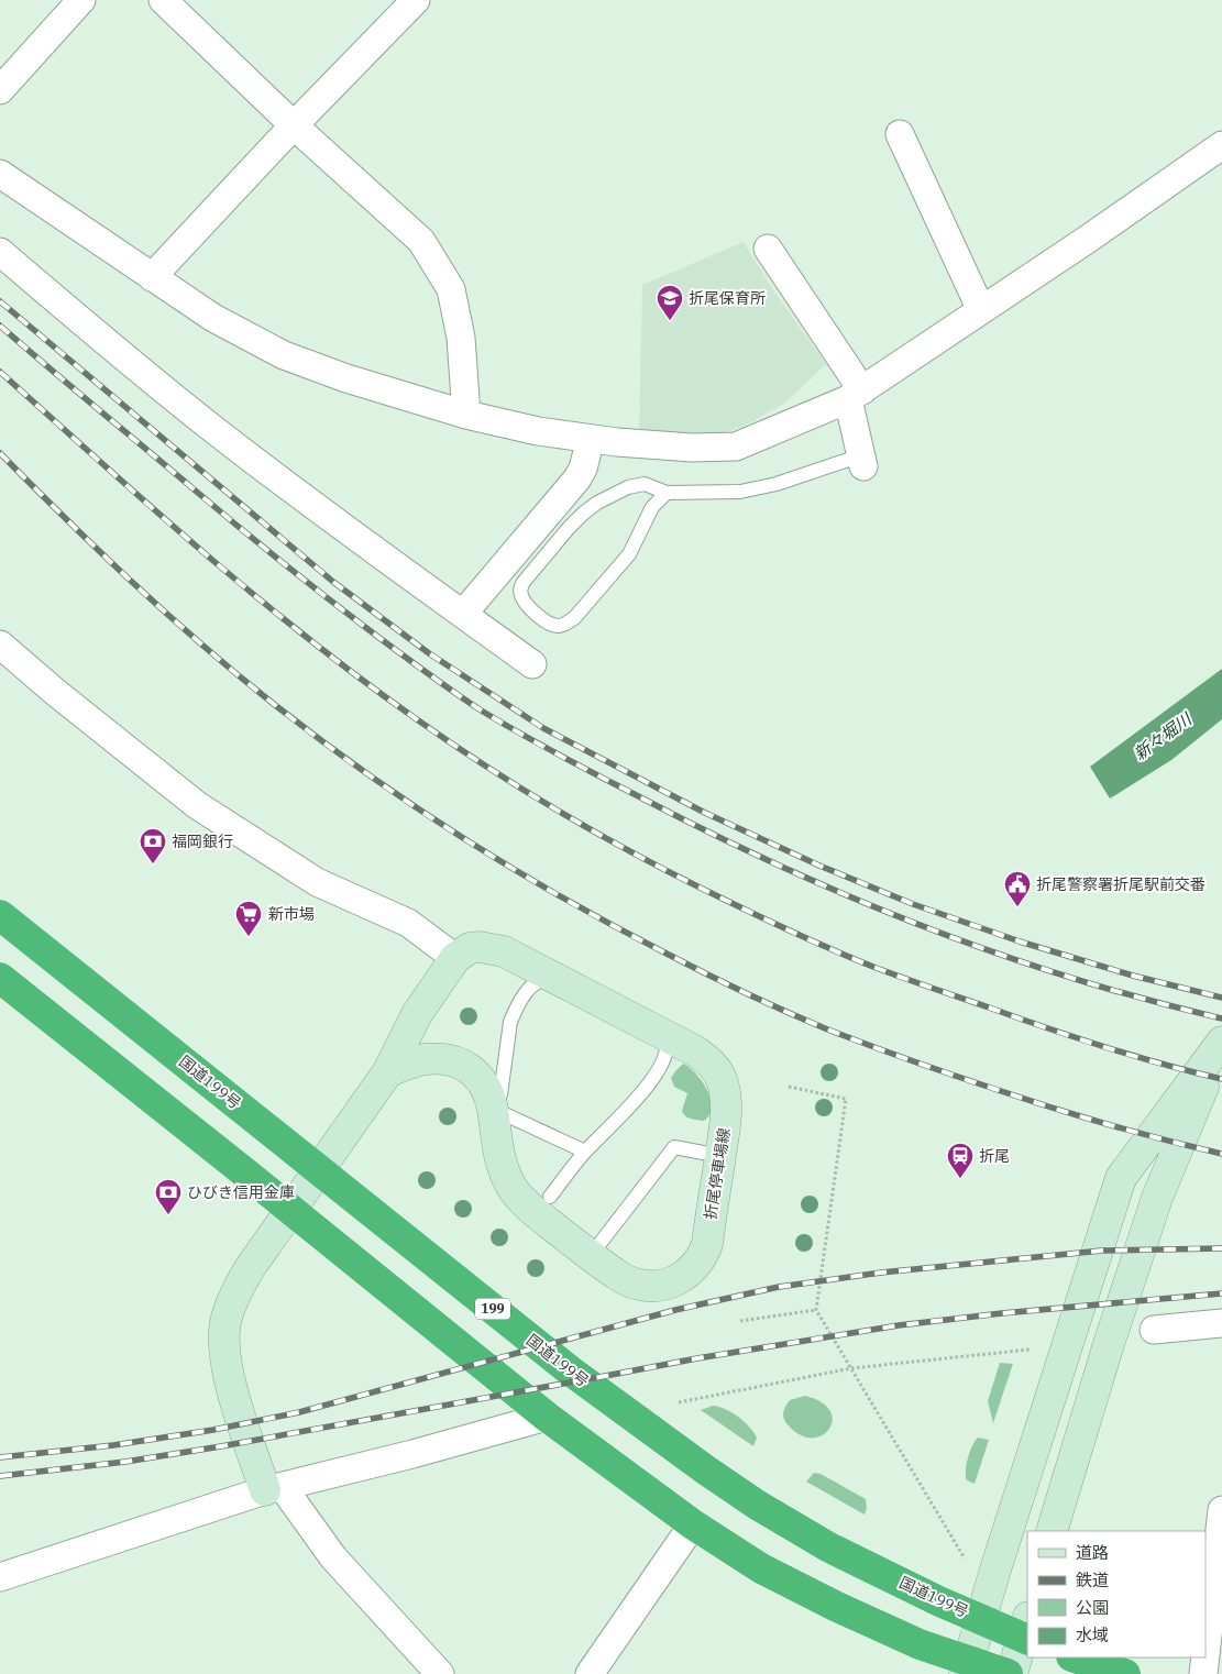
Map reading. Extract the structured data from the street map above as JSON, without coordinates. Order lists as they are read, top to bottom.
{
  "streets": {
    "highway": ["国道199号", "199"],
    "street": ["折尾停車場線"]
  },
  "water": ["新々堀川"],
  "places": {
    "school or university": ["折尾保育所"],
    "bank": ["福岡銀行", "ひびき信用金庫"],
    "public building": ["折尾警察署折尾駅前交番"],
    "supermarket": ["新市場"],
    "station": ["折尾"]
  },
  "legend": [
    "道路",
    "鉄道",
    "公園",
    "水域"
  ]
}
